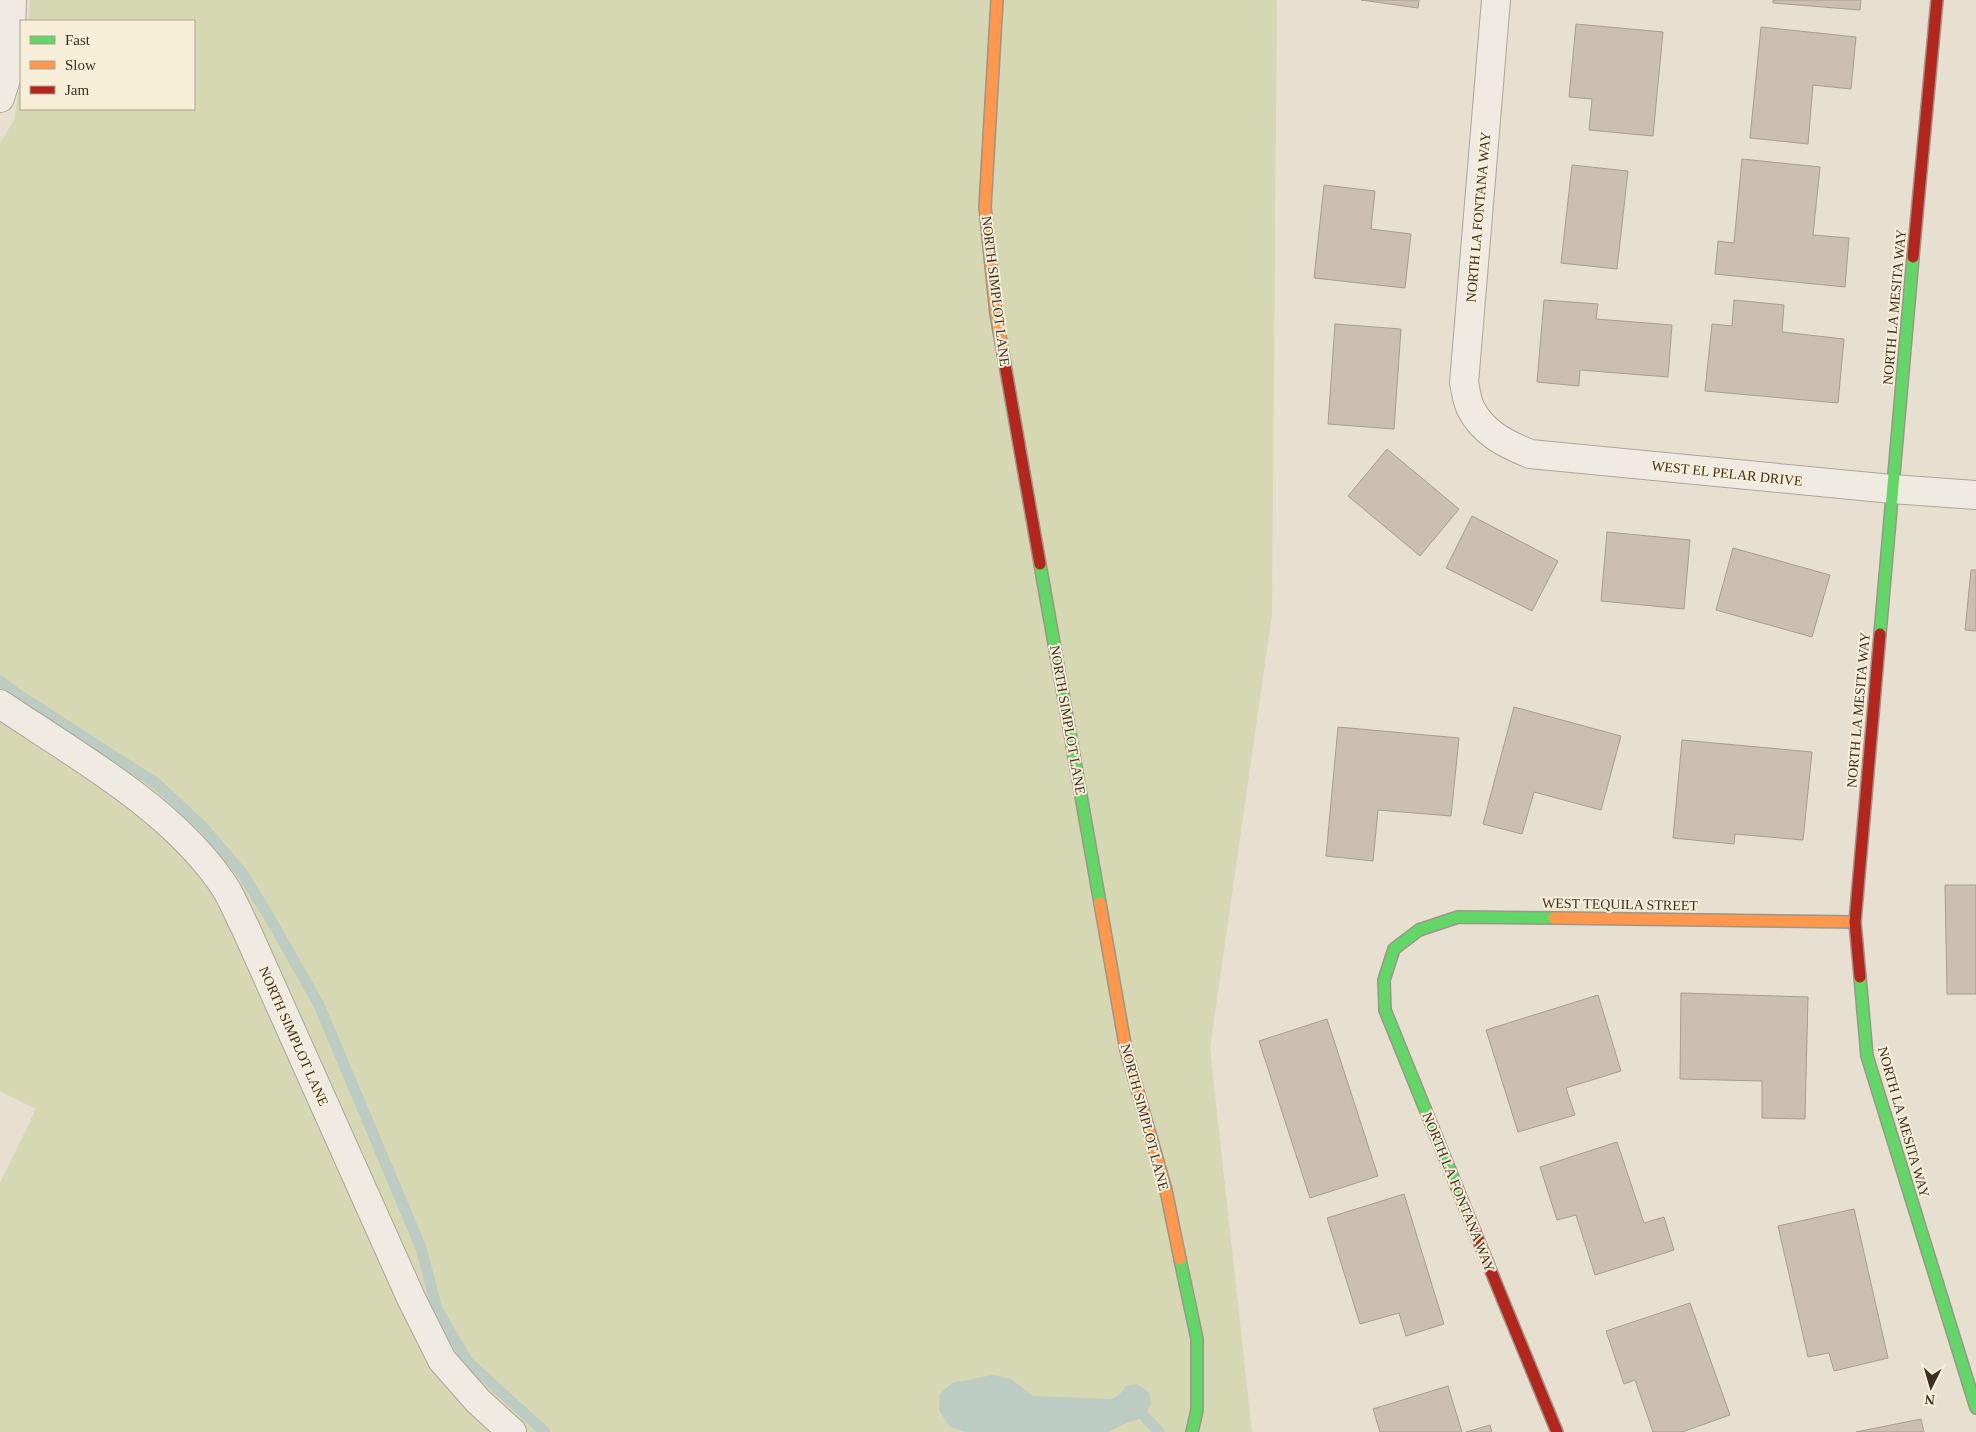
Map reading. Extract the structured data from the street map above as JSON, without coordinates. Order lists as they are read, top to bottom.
{
  "streets": {
    "street": [
      "NORTH LA FONTANA WAY",
      "NORTH SIMPLOT LANE",
      "NORTH LA MESITA WAY",
      "WEST EL PELAR DRIVE",
      "WEST TEQUILA STREET"
    ]
  },
  "crossings": [
    ["NORTH LA FONTANA WAY", "WEST EL PELAR DRIVE"],
    ["NORTH LA FONTANA WAY", "WEST TEQUILA STREET"],
    ["NORTH LA MESITA WAY", "WEST EL PELAR DRIVE"],
    ["NORTH LA MESITA WAY", "WEST TEQUILA STREET"]
  ],
  "legend": ["Fast", "Slow", "Jam"],
  "north": "bottom"
}
